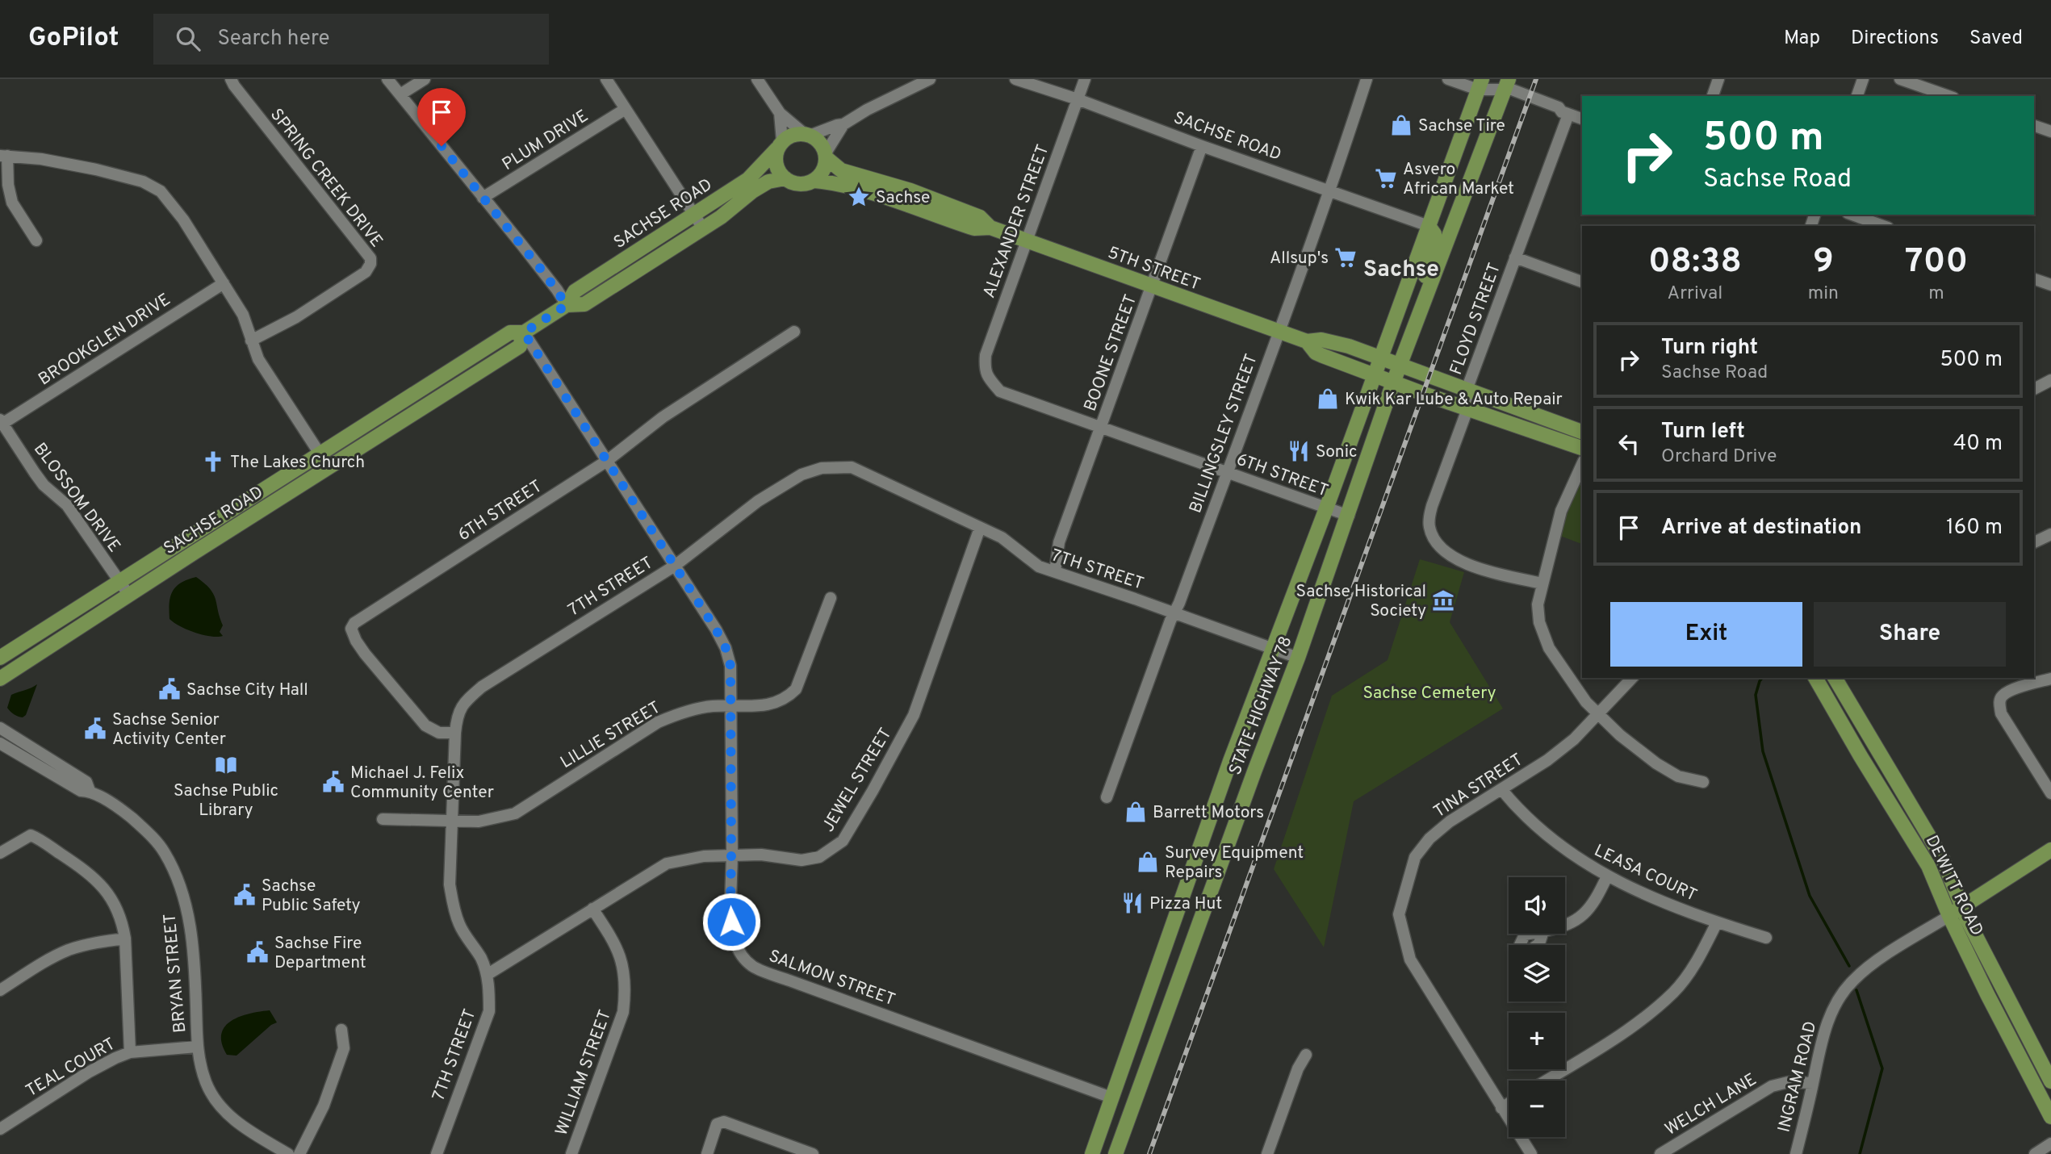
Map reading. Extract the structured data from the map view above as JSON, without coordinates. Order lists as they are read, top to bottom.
{
  "streets": {
    "main road": [
      "SACHSE ROAD",
      "5TH STREET",
      "STATE HIGHWAY 78",
      "DEWITT ROAD",
      "INGRAM ROAD"
    ],
    "street": [
      "PLUM DRIVE",
      "SPRING CREEK DRIVE",
      "ALEXANDER STREET",
      "FLOYD STREET",
      "BROOKGLEN DRIVE",
      "BOONE STREET",
      "BILLINGSLEY STREET",
      "6TH STREET",
      "BLOSSOM DRIVE",
      "7TH STREET",
      "LILLIE STREET",
      "JEWEL STREET",
      "TINA STREET",
      "LEASA COURT",
      "BRYAN STREET",
      "SALMON STREET",
      "TEAL COURT",
      "WILLIAM STREET",
      "WELCH LANE"
    ]
  },
  "crossings": [
    ["SACHSE ROAD", "ALEXANDER STREET"],
    ["SACHSE ROAD", "5TH STREET"],
    ["SACHSE ROAD", "BOONE STREET"],
    ["SACHSE ROAD", "BILLINGSLEY STREET"],
    ["SACHSE ROAD", "BLOSSOM DRIVE"],
    ["SACHSE ROAD", "STATE HIGHWAY 78"],
    ["SACHSE ROAD", "SALMON STREET"],
    ["ALEXANDER STREET", "5TH STREET"],
    ["ALEXANDER STREET", "6TH STREET"],
    ["5TH STREET", "FLOYD STREET"],
    ["5TH STREET", "BOONE STREET"],
    ["5TH STREET", "BILLINGSLEY STREET"],
    ["5TH STREET", "STATE HIGHWAY 78"],
    ["BROOKGLEN DRIVE", "BLOSSOM DRIVE"],
    ["BOONE STREET", "6TH STREET"],
    ["BOONE STREET", "7TH STREET"],
    ["BILLINGSLEY STREET", "6TH STREET"],
    ["BILLINGSLEY STREET", "7TH STREET"],
    ["6TH STREET", "7TH STREET"],
    ["6TH STREET", "STATE HIGHWAY 78"],
    ["6TH STREET", "SALMON STREET"],
    ["7TH STREET", "STATE HIGHWAY 78"],
    ["7TH STREET", "LILLIE STREET"],
    ["7TH STREET", "JEWEL STREET"],
    ["7TH STREET", "SALMON STREET"],
    ["STATE HIGHWAY 78", "SALMON STREET"],
    ["LILLIE STREET", "SALMON STREET"],
    ["JEWEL STREET", "SALMON STREET"],
    ["JEWEL STREET", "WILLIAM STREET"],
    ["TINA STREET", "LEASA COURT"],
    ["DEWITT ROAD", "INGRAM ROAD"],
    ["BRYAN STREET", "TEAL COURT"],
    ["INGRAM ROAD", "WELCH LANE"]
  ],
  "districts": ["Sachse"],
  "parks": ["Sachse Cemetery"],
  "places": {
    "shop": [
      "Sachse Tire",
      "Kwik Kar Lube & Auto Repair",
      "Barrett Motors",
      "Survey Equipment Repairs"
    ],
    "supermarket": ["Asvero African Market", "Allsup's"],
    "place": ["Sachse"],
    "restaurant": ["Sonic", "Pizza Hut"],
    "church": ["The Lakes Church"],
    "museum": ["Sachse Historical Society"],
    "public building": [
      "Sachse City Hall",
      "Sachse Senior Activity Center",
      "Michael J. Felix Community Center",
      "Sachse Public Safety",
      "Sachse Fire Department"
    ],
    "library": ["Sachse Public Library"]
  },
  "page": {
    "header": "GoPilot",
    "search": "Search here",
    "nav": ["Map", "Directions", "Saved"],
    "turn": ["500 m", "Sachse Road"],
    "eta": [
      "08:38",
      "Arrival",
      "9",
      "min",
      "700",
      "m"
    ],
    "list": [
      {
        "name": "Turn right",
        "note": "Sachse Road",
        "value": "500 m"
      },
      {
        "name": "Turn left",
        "note": "Orchard Drive",
        "value": "40 m"
      },
      {
        "name": "Arrive at destination",
        "value": "160 m"
      }
    ],
    "buttons": ["Exit", "Share"],
    "map_buttons": ["+", "−"]
  }
}
